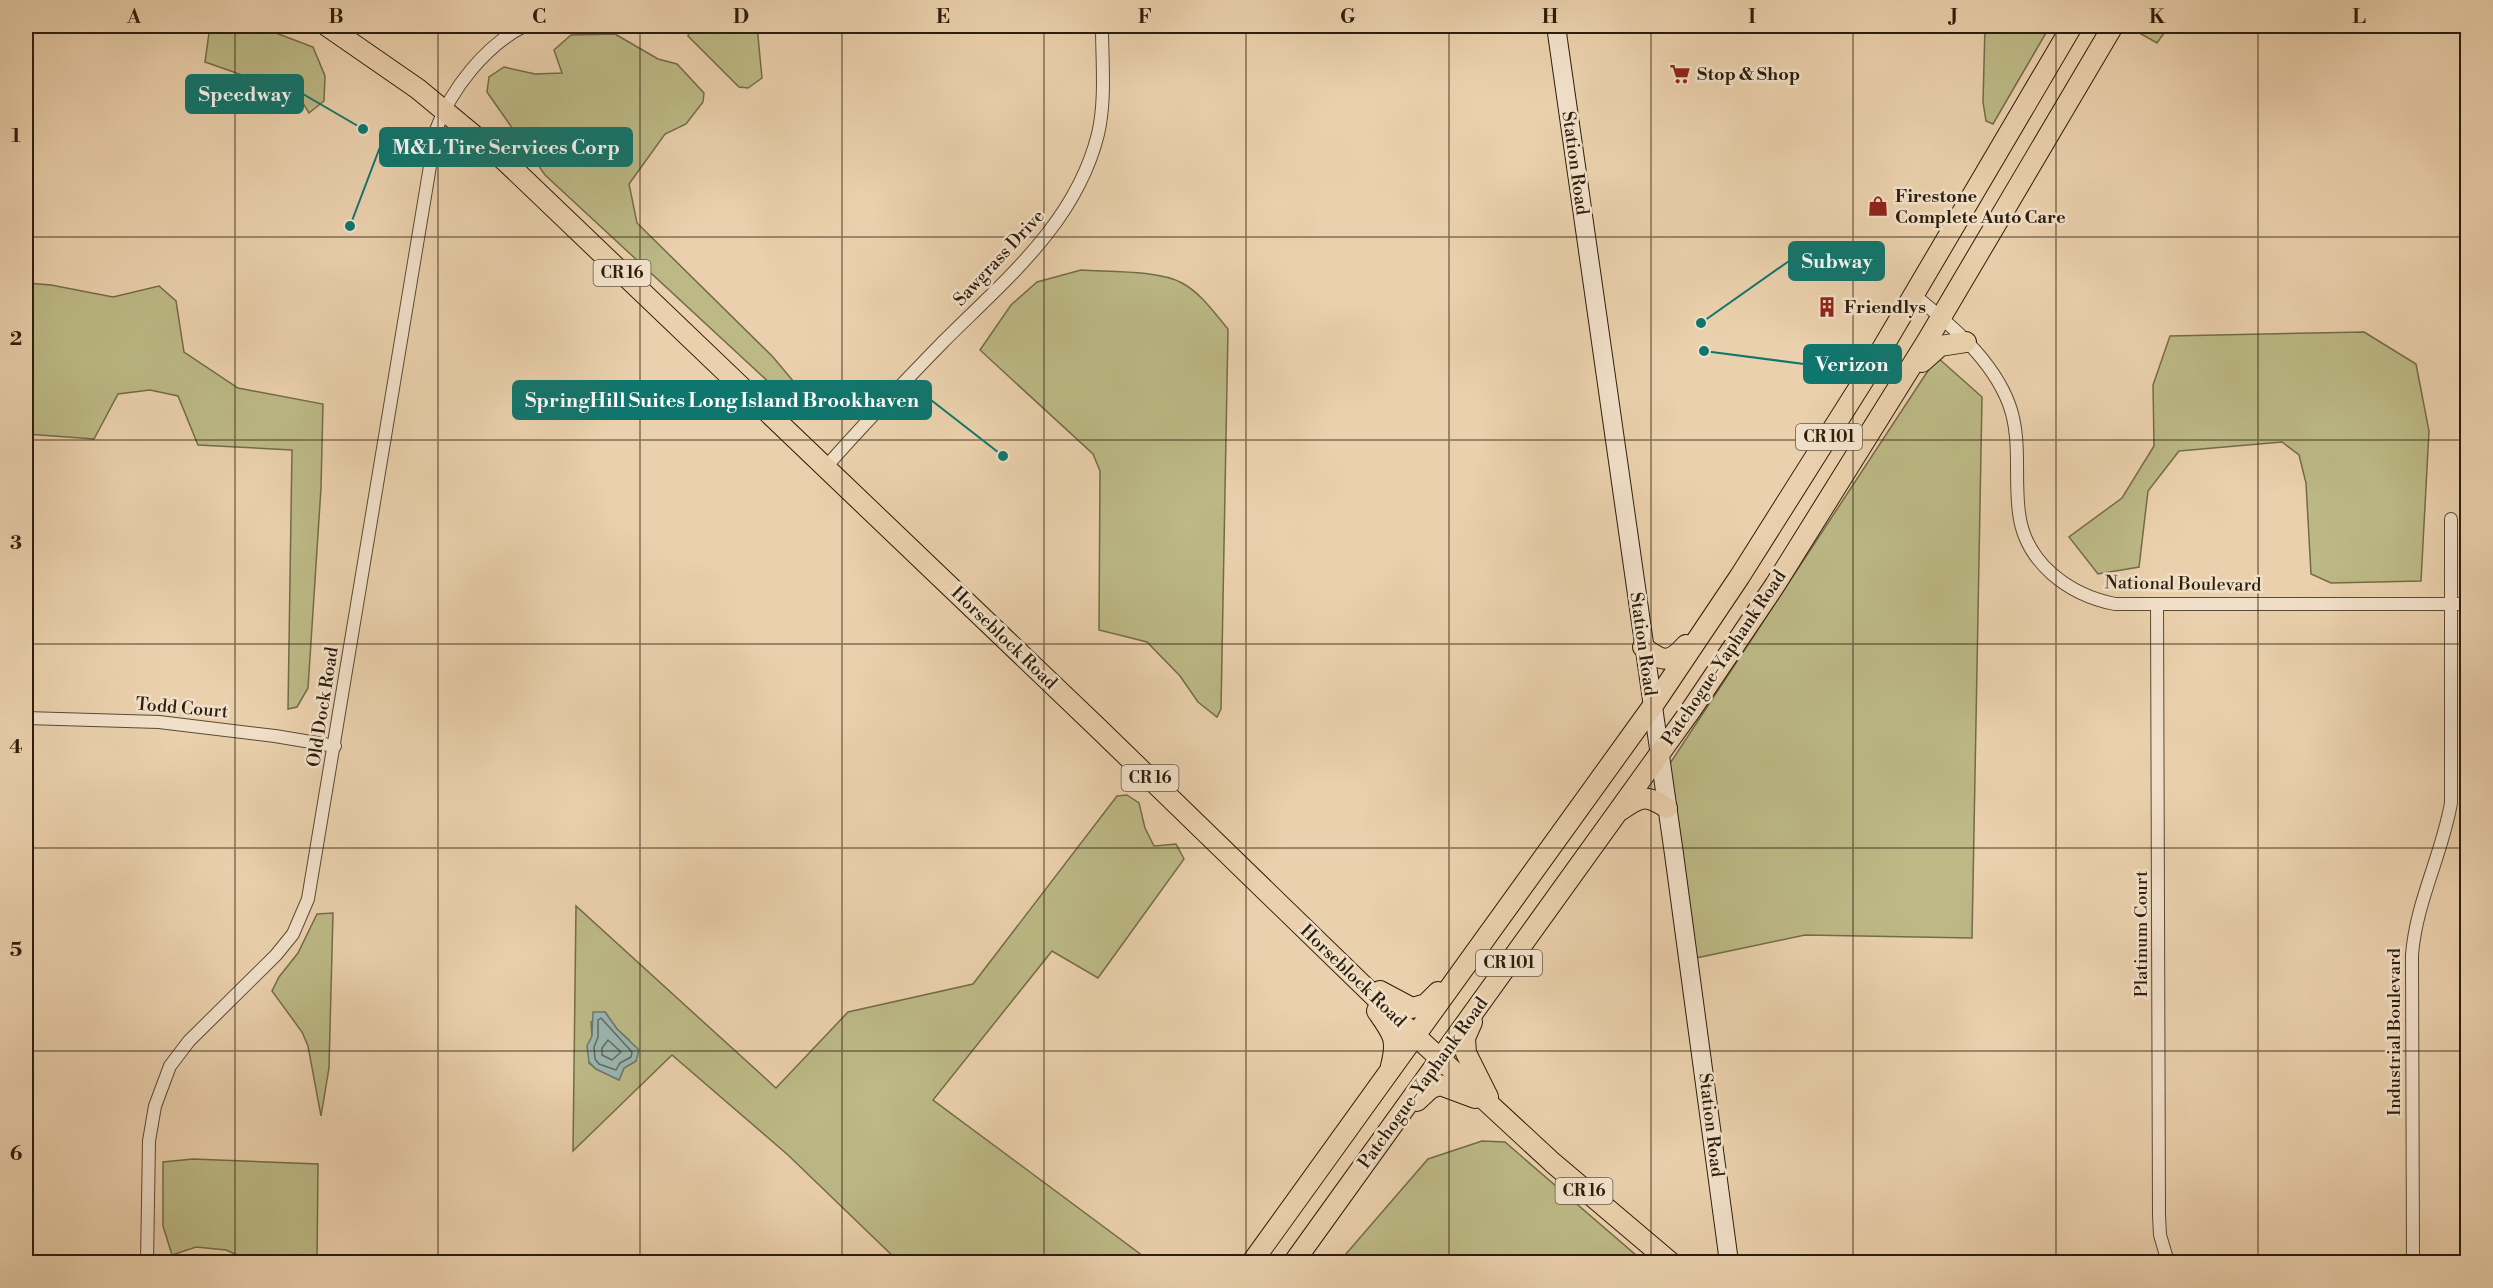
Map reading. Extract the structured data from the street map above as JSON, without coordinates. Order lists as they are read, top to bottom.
{
  "streets": {
    "main road": [
      "Station Road",
      "CR 16",
      "CR 101",
      "Horseblock Road",
      "Patchogue-Yaphank Road"
    ],
    "street": [
      "Sawgrass Drive",
      "National Boulevard",
      "Old Dock Road",
      "Todd Court",
      "Platinum Court",
      "Industrial Boulevard"
    ]
  },
  "crossings": [
    ["Station Road", "Patchogue-Yaphank Road"],
    ["Sawgrass Drive", "Horseblock Road"],
    ["National Boulevard", "Patchogue-Yaphank Road"],
    ["National Boulevard", "Platinum Court"],
    ["National Boulevard", "Industrial Boulevard"],
    ["Horseblock Road", "Patchogue-Yaphank Road"],
    ["Horseblock Road", "Old Dock Road"],
    ["Old Dock Road", "Todd Court"]
  ],
  "places": {
    "supermarket": ["Stop & Shop"],
    "other": [
      "Speedway",
      "M&L Tire Services Corp",
      "Subway",
      "Verizon",
      "SpringHill Suites Long Island Brookhaven"
    ],
    "shop": ["Firestone Complete Auto Care"],
    "building": ["Friendlys"]
  },
  "grid": {
    "columns": [
      "A",
      "B",
      "C",
      "D",
      "E",
      "F",
      "G",
      "H",
      "I",
      "J",
      "K",
      "L"
    ],
    "rows": [
      "1",
      "2",
      "3",
      "4",
      "5",
      "6"
    ]
  }
}
